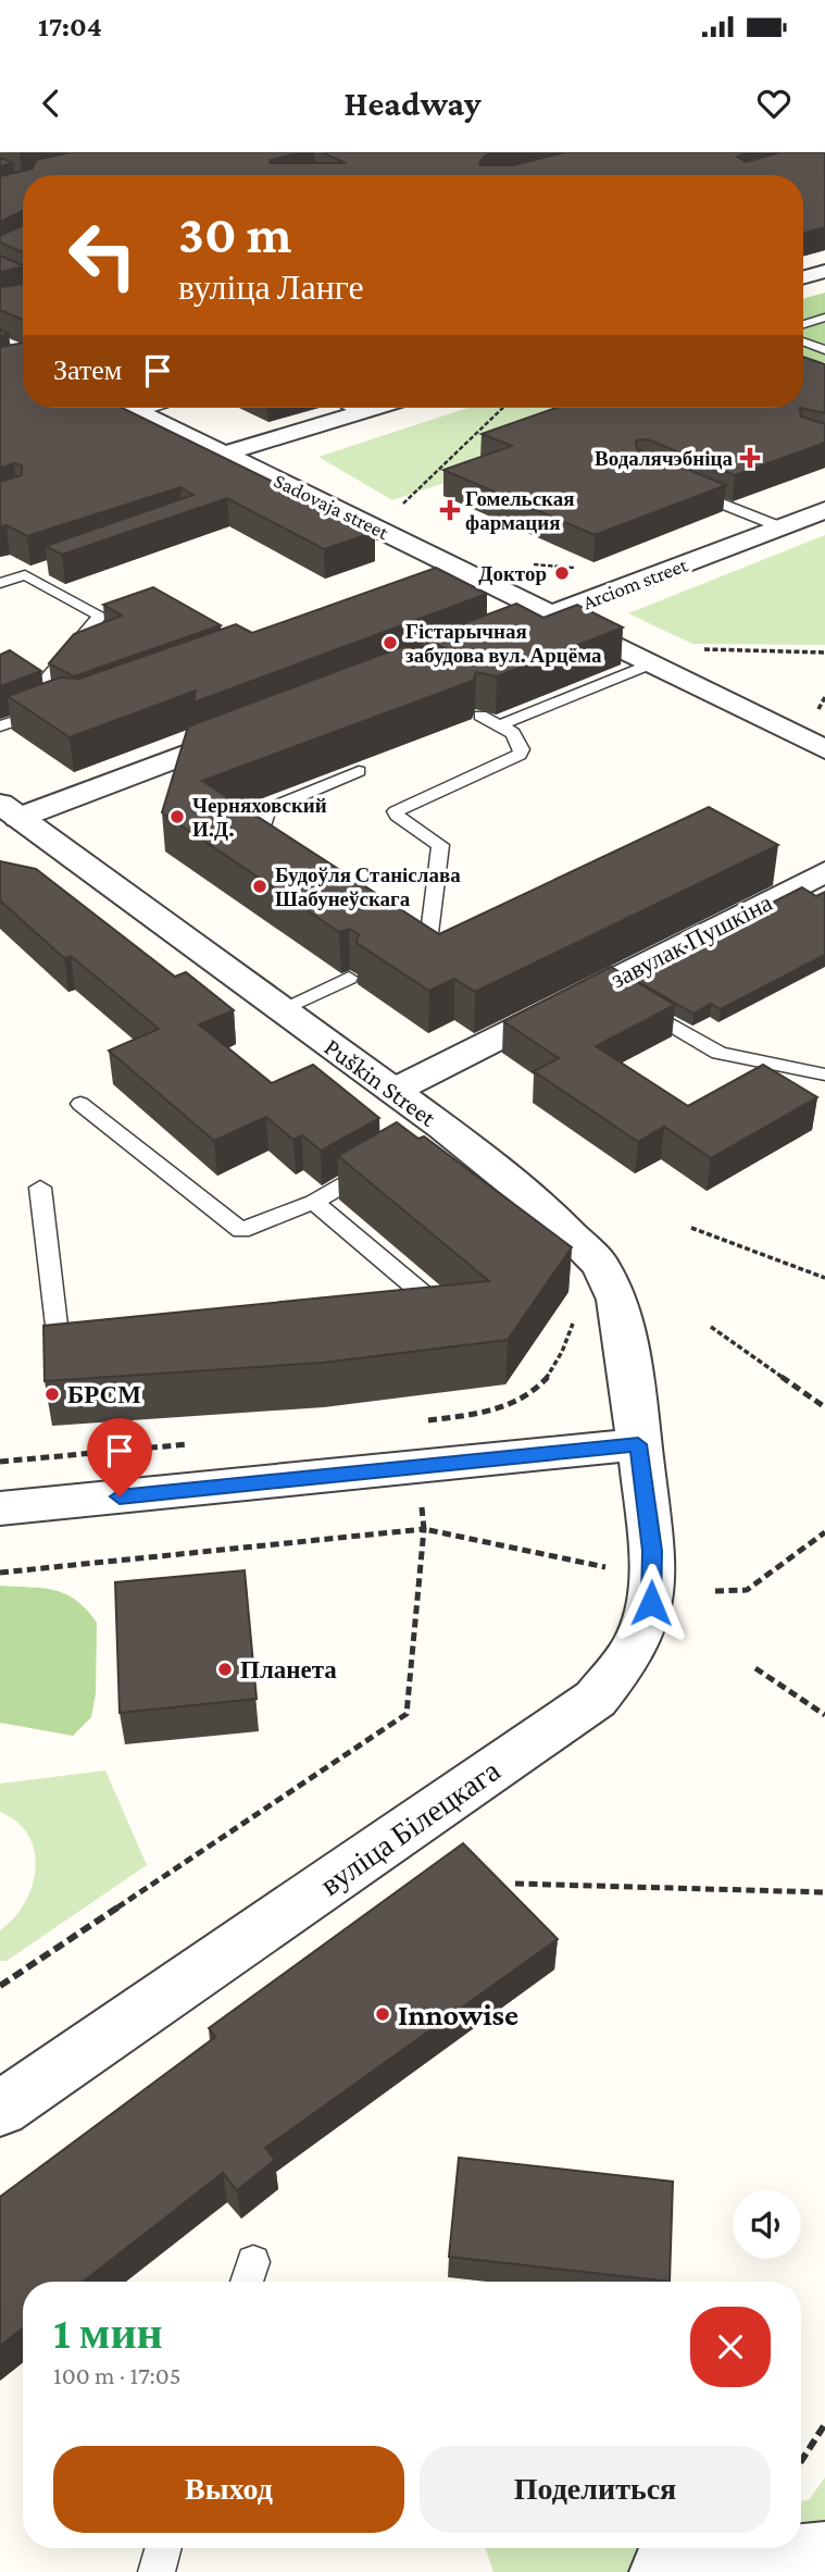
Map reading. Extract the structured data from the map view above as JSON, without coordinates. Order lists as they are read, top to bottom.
{
  "streets": {
    "street": [
      "Sadovaja street",
      "Arciom street",
      "завулак Пушкіна",
      "Puškin Street",
      "вуліца Білецкага"
    ]
  },
  "crossings": [
    ["Sadovaja street", "Arciom street"],
    ["завулак Пушкіна", "Puškin Street"],
    ["Puškin Street", "вуліца Білецкага"]
  ],
  "places": {
    "health": ["Водалячэбніца", "Гомельская фармация"],
    "other": [
      "Доктор",
      "Гістарычная забудова вул. Арцёма",
      "Черняховский И.Д.",
      "Будоўля Станіслава Шабунеўскага",
      "БРСМ",
      "Планета",
      "Innowise"
    ]
  },
  "page": {
    "status": "17:04",
    "header": "Headway",
    "turn": ["30 m", "вуліца Ланге"],
    "then": "Затем",
    "heading": ["1 мин", "100 m · 17:05"],
    "buttons": ["Выход", "Поделиться"]
  }
}
